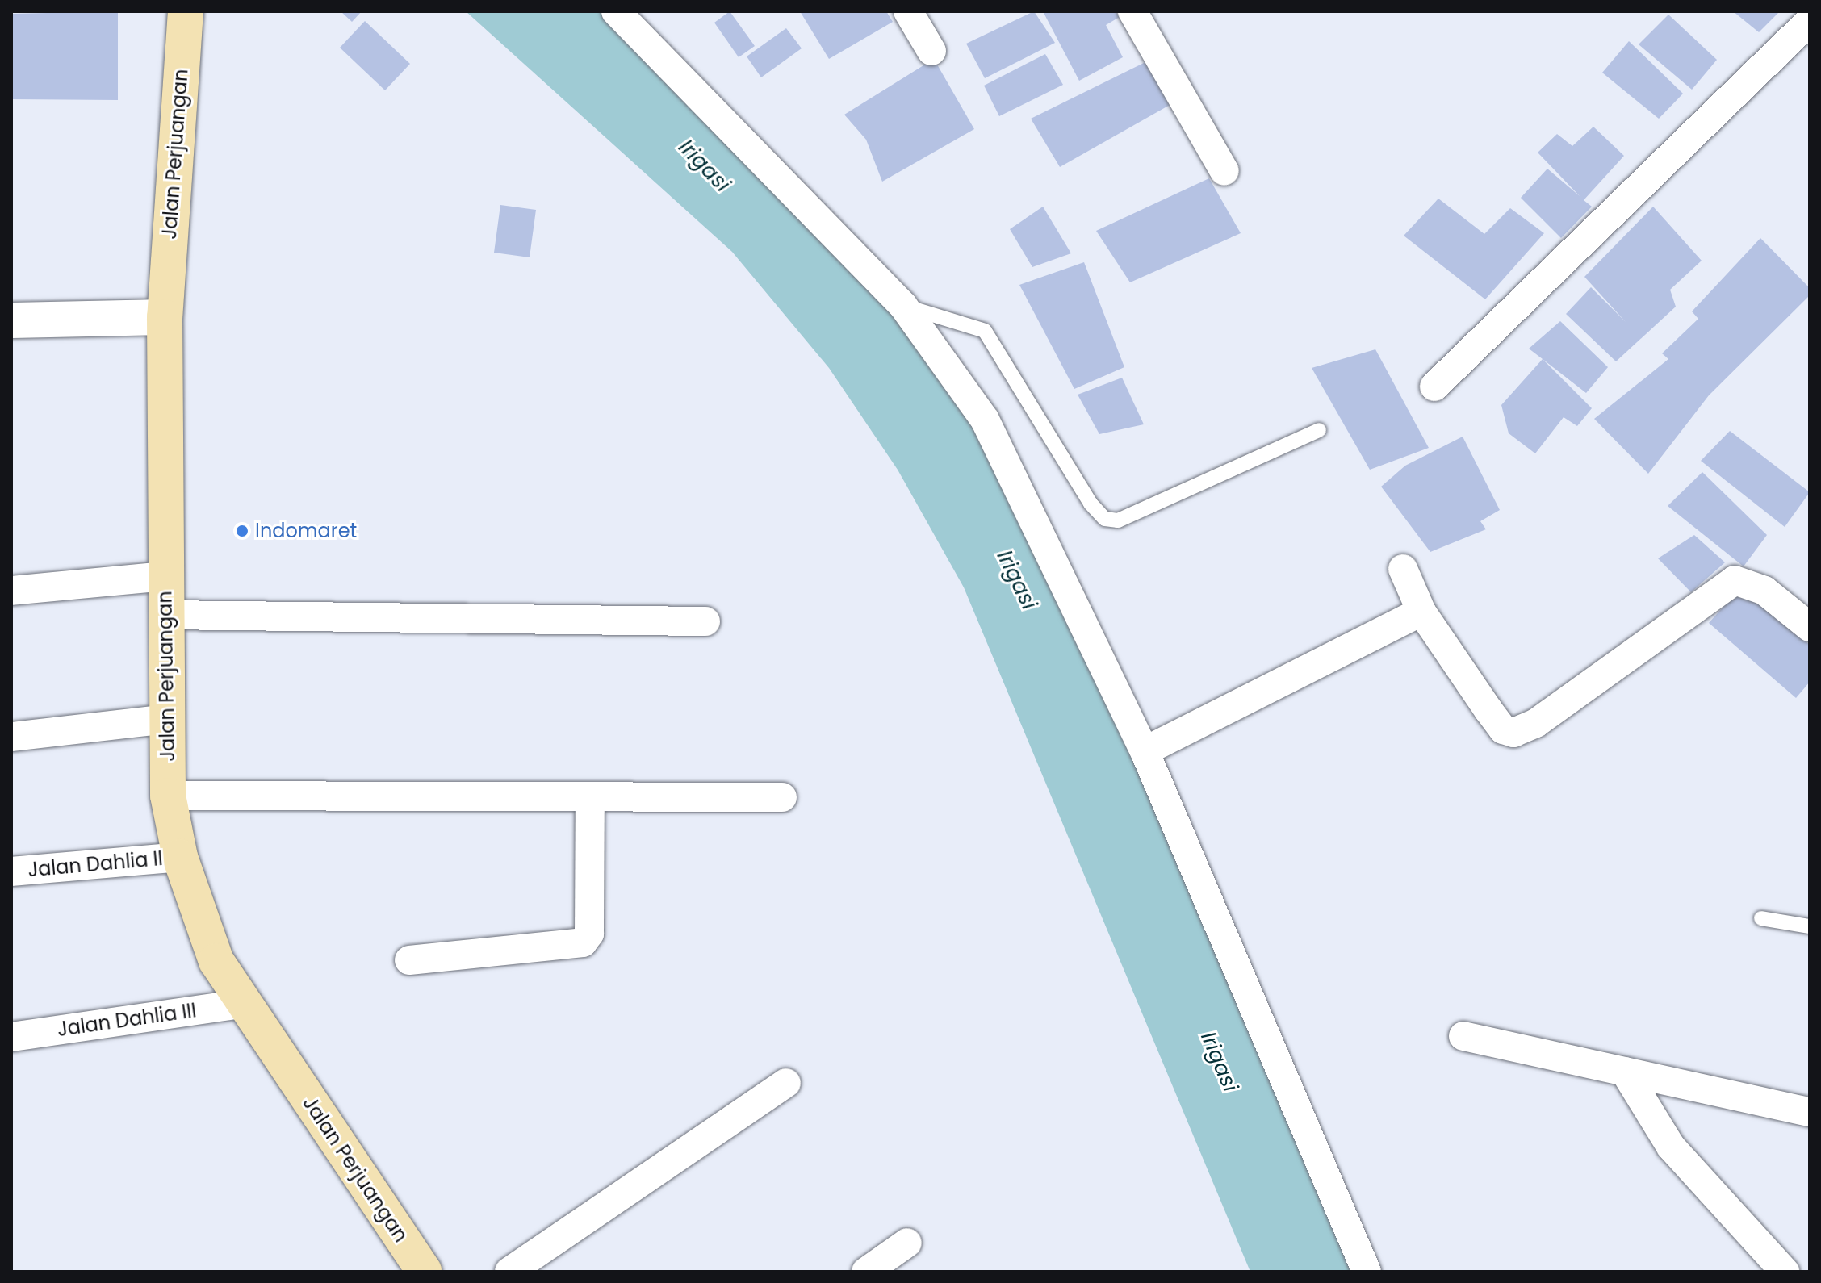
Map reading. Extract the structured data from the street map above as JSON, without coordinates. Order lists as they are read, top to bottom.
{
  "streets": {
    "main road": ["Jalan Perjuangan"],
    "street": ["Jalan Dahlia II", "Jalan Dahlia III"]
  },
  "crossings": [
    ["Jalan Perjuangan", "Jalan Dahlia II"],
    ["Jalan Perjuangan", "Jalan Dahlia III"]
  ],
  "water": ["Irigasi"],
  "places": ["Indomaret"]
}
